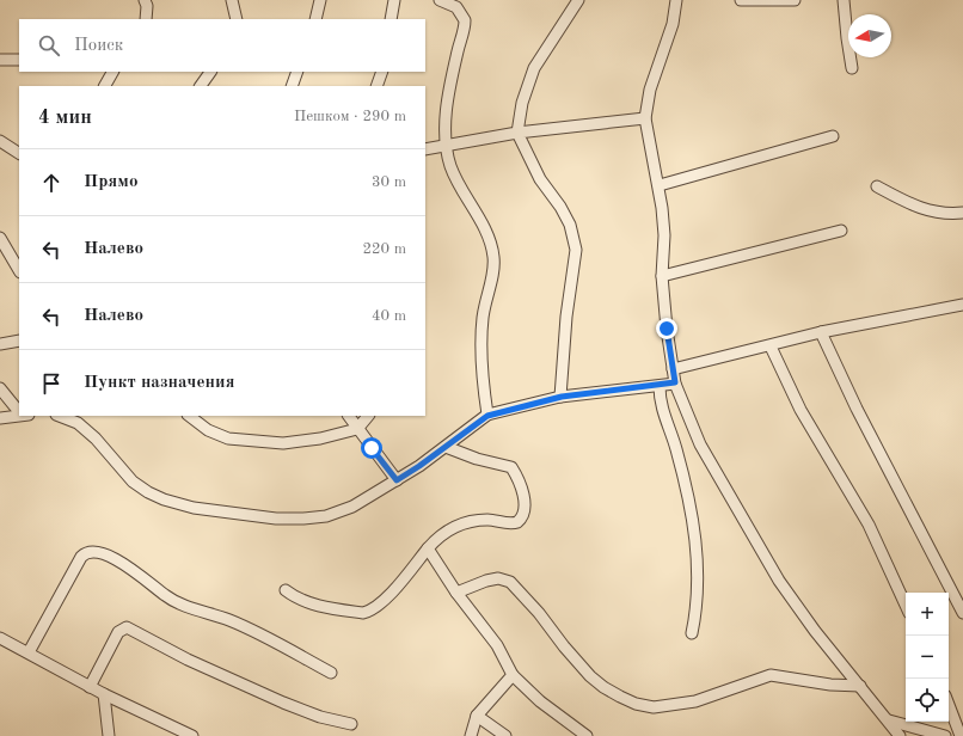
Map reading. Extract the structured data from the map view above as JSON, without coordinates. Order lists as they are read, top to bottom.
{
  "north": "left",
  "page": {
    "search": "Поиск",
    "heading": ["4 мин", "Пешком · 290 m"],
    "list": [
      ["Прямо", "30 m"],
      ["Налево", "220 m"],
      ["Налево", "40 m"],
      "Пункт назначения"
    ],
    "map_buttons": ["+", "−"]
  }
}
